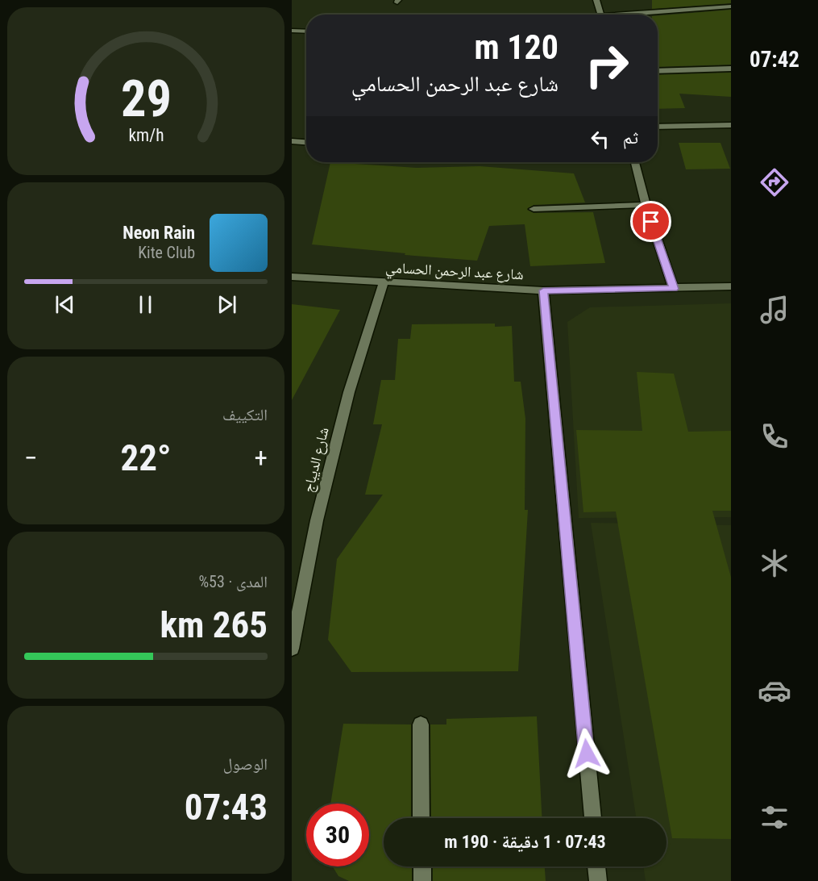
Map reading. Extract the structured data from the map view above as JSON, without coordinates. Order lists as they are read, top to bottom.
{
  "streets": {
    "street": ["شارع عبد الرحمن الحسامي", "شارع الديباج"]
  },
  "crossings": [
    ["شارع عبد الرحمن الحسامي", "شارع الديباج"]
  ],
  "page": {
    "tabs": "07:42",
    "turn": ["120 m", "شارع عبد الرحمن الحسامي"],
    "then": "ثم",
    "song": ["Neon Rain", "Kite Club"],
    "tile": [
      "التكييف",
      ["المدى · 53%", "265 km"],
      ["الوصول", "07:43"]
    ],
    "heat": ["−", "22°", "+"],
    "limit": "30",
    "trip": "07:43 · 1 دقيقة · 190 m",
    "gauge": ["29", "km/h"]
  }
}
